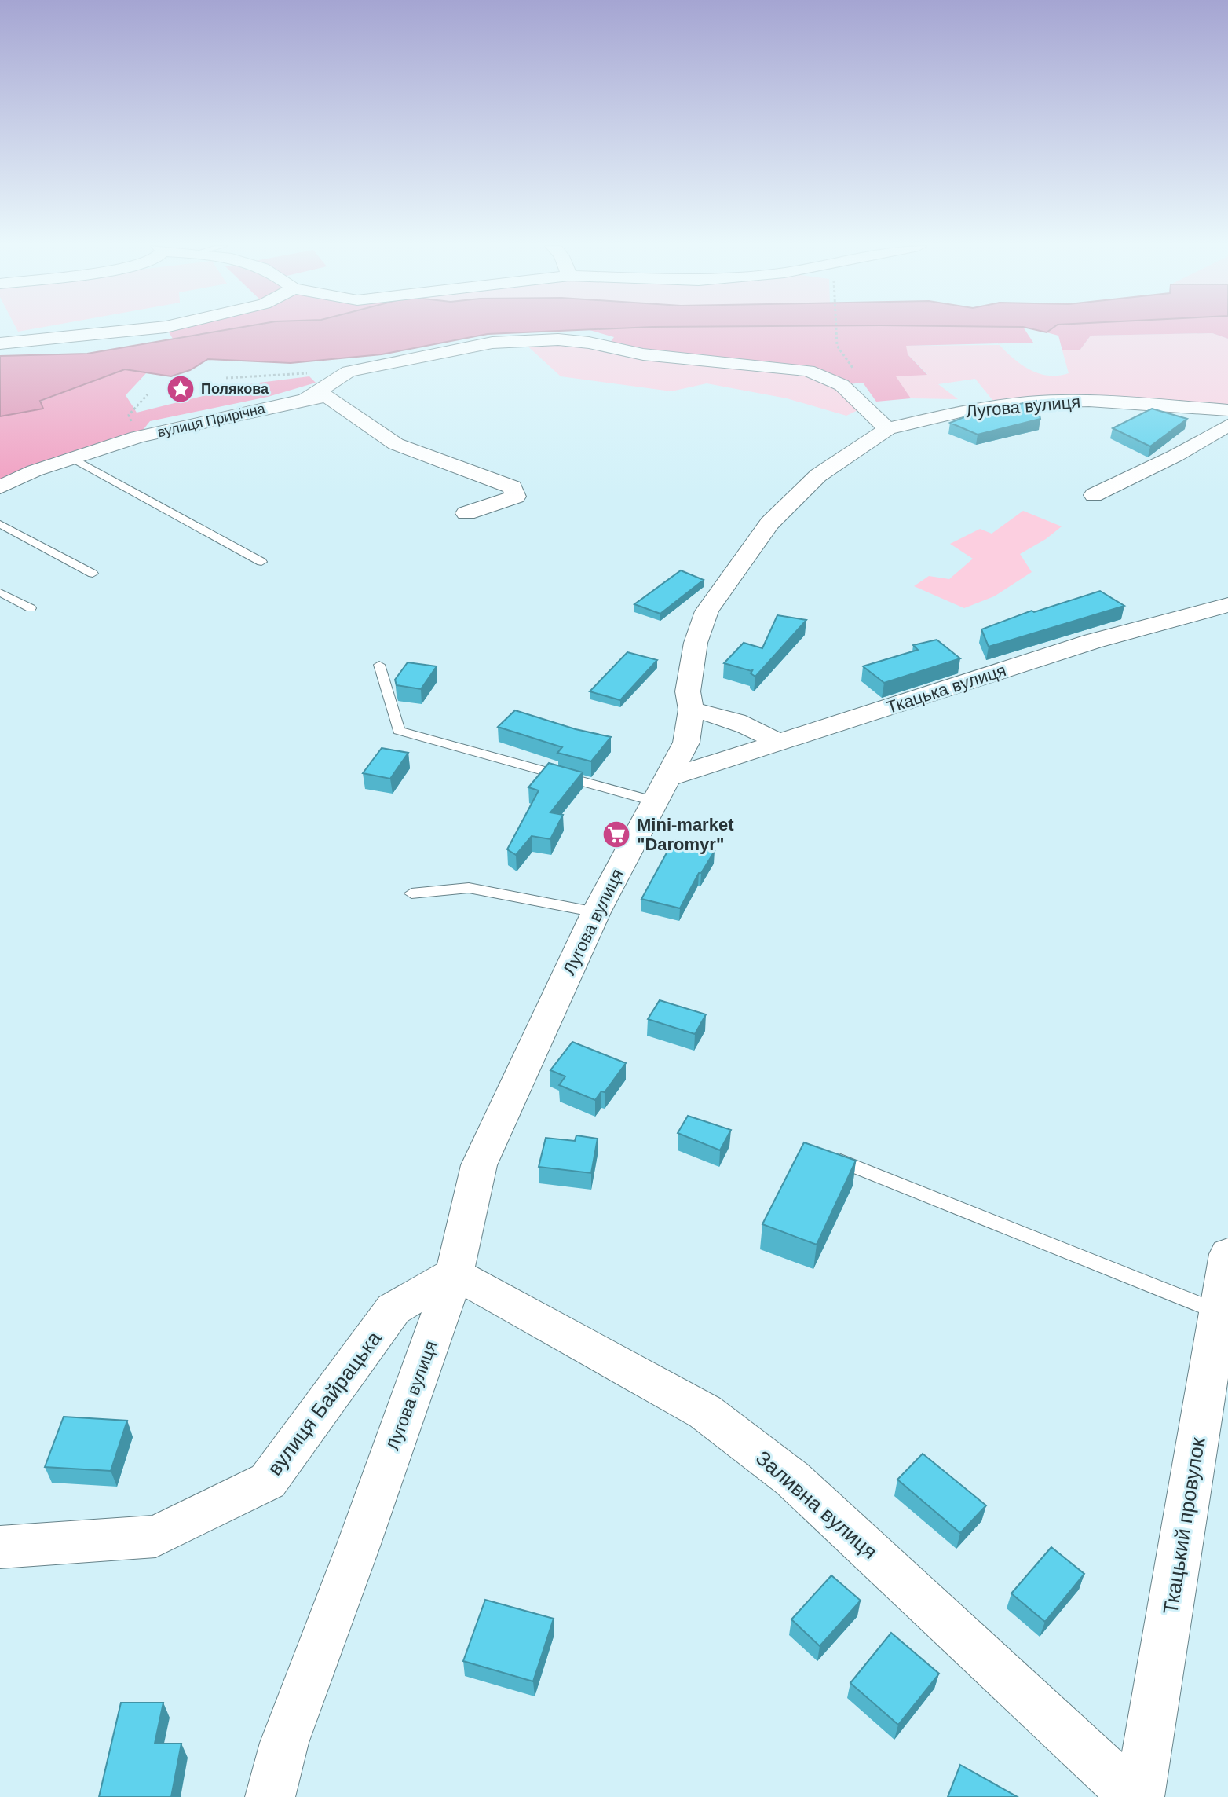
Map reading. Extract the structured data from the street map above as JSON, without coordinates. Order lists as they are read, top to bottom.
{
  "streets": {
    "street": [
      "Лугова вулиця",
      "вулиця Прирічна",
      "Ткацька вулиця",
      "вулиця Байрацька",
      "Заливна вулиця",
      "Ткацький провулок"
    ]
  },
  "crossings": [
    ["Лугова вулиця", "вулиця Прирічна"],
    ["Лугова вулиця", "Ткацька вулиця"],
    ["Лугова вулиця", "вулиця Байрацька"],
    ["Лугова вулиця", "Заливна вулиця"],
    ["вулиця Байрацька", "Заливна вулиця"]
  ],
  "places": {
    "place": ["Полякова"],
    "supermarket": ["Mini-market \"Daromyr\""]
  }
}
